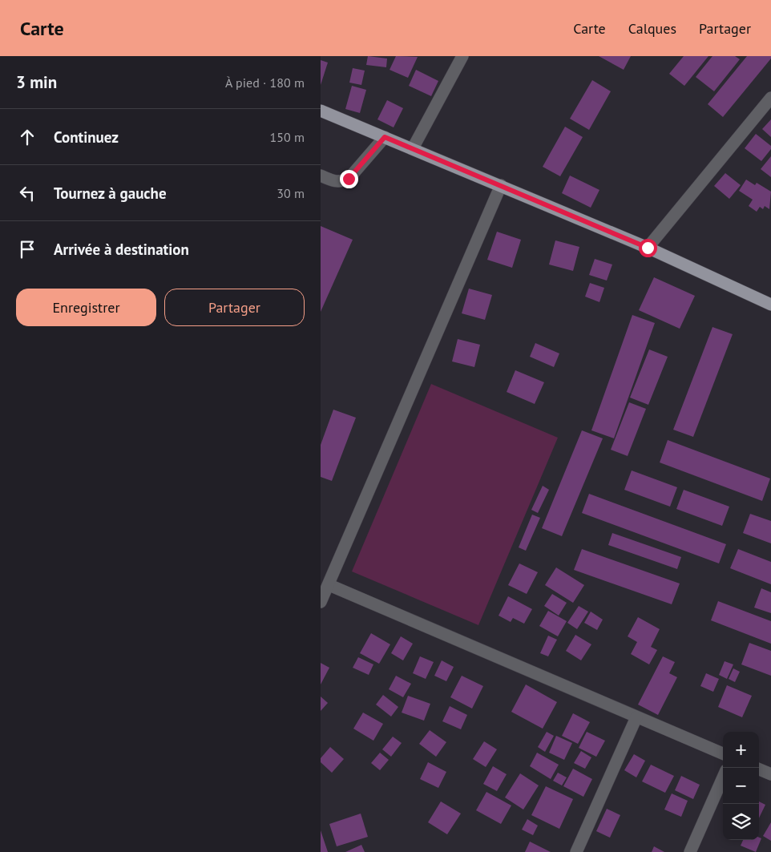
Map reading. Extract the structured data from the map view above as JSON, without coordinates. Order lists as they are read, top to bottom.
{
  "page": {
    "header": "Carte",
    "nav": ["Carte", "Calques", "Partager"],
    "heading": ["3 min", "À pied · 180 m"],
    "list": [
      ["Continuez", "150 m"],
      ["Tournez à gauche", "30 m"],
      "Arrivée à destination"
    ],
    "buttons": ["Enregistrer", "Partager"],
    "map_buttons": ["+", "−"]
  }
}
